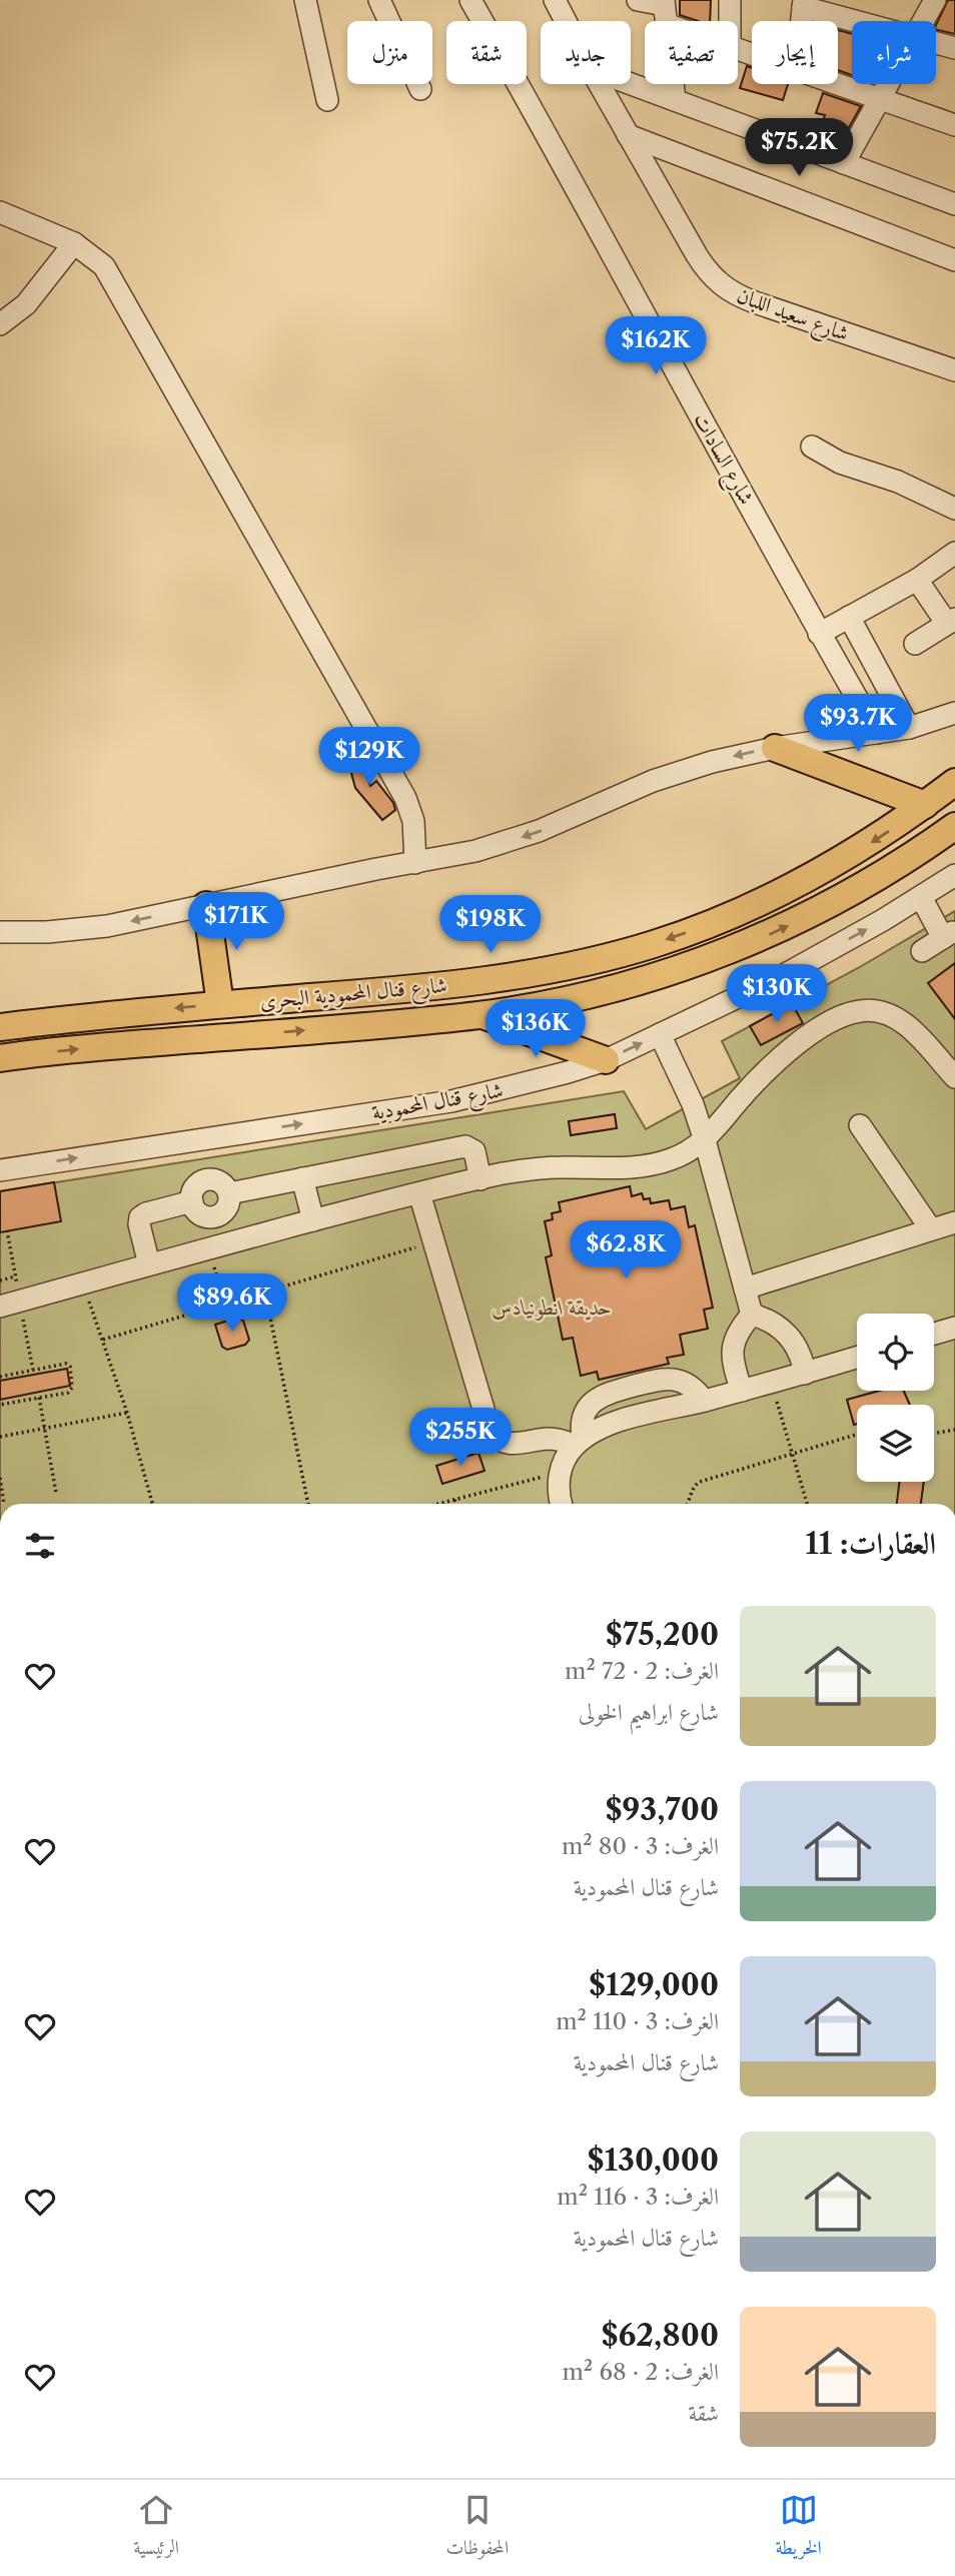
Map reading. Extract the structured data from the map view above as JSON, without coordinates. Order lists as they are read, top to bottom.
{
  "streets": {
    "main road": ["شارع قنال المحمودية البحرى"],
    "street": ["شارع سعيد اللبان", "شارع السادات", "شارع قنال المحمودية"]
  },
  "parks": ["حديقة انطونيادس"],
  "page": {
    "chip": [
      "شراء",
      "إيجار",
      "تصفية",
      "جديد",
      "شقة",
      "منزل"
    ],
    "price": [
      "$75.2K",
      "$162K",
      "$93.7K",
      "$129K",
      "$171K",
      "$198K",
      "$130K",
      "$136K",
      "$62.8K",
      "$89.6K",
      "$255K"
    ],
    "heading": "العقارات: 11",
    "list": [
      {
        "name": "$75,200",
        "note": "الغرف: 2 · 72 m² · شارع ابراهيم الخولى"
      },
      {
        "name": "$93,700",
        "note": "الغرف: 3 · 80 m² · شارع قنال المحمودية"
      },
      {
        "name": "$129,000",
        "note": "الغرف: 3 · 110 m² · شارع قنال المحمودية"
      },
      {
        "name": "$130,000",
        "note": "الغرف: 3 · 116 m² · شارع قنال المحمودية"
      },
      {
        "name": "$62,800",
        "note": "الغرف: 2 · 68 m² · شقة"
      }
    ],
    "tabs": ["الخريطة", "المحفوظات", "الرئيسية"]
  }
}
